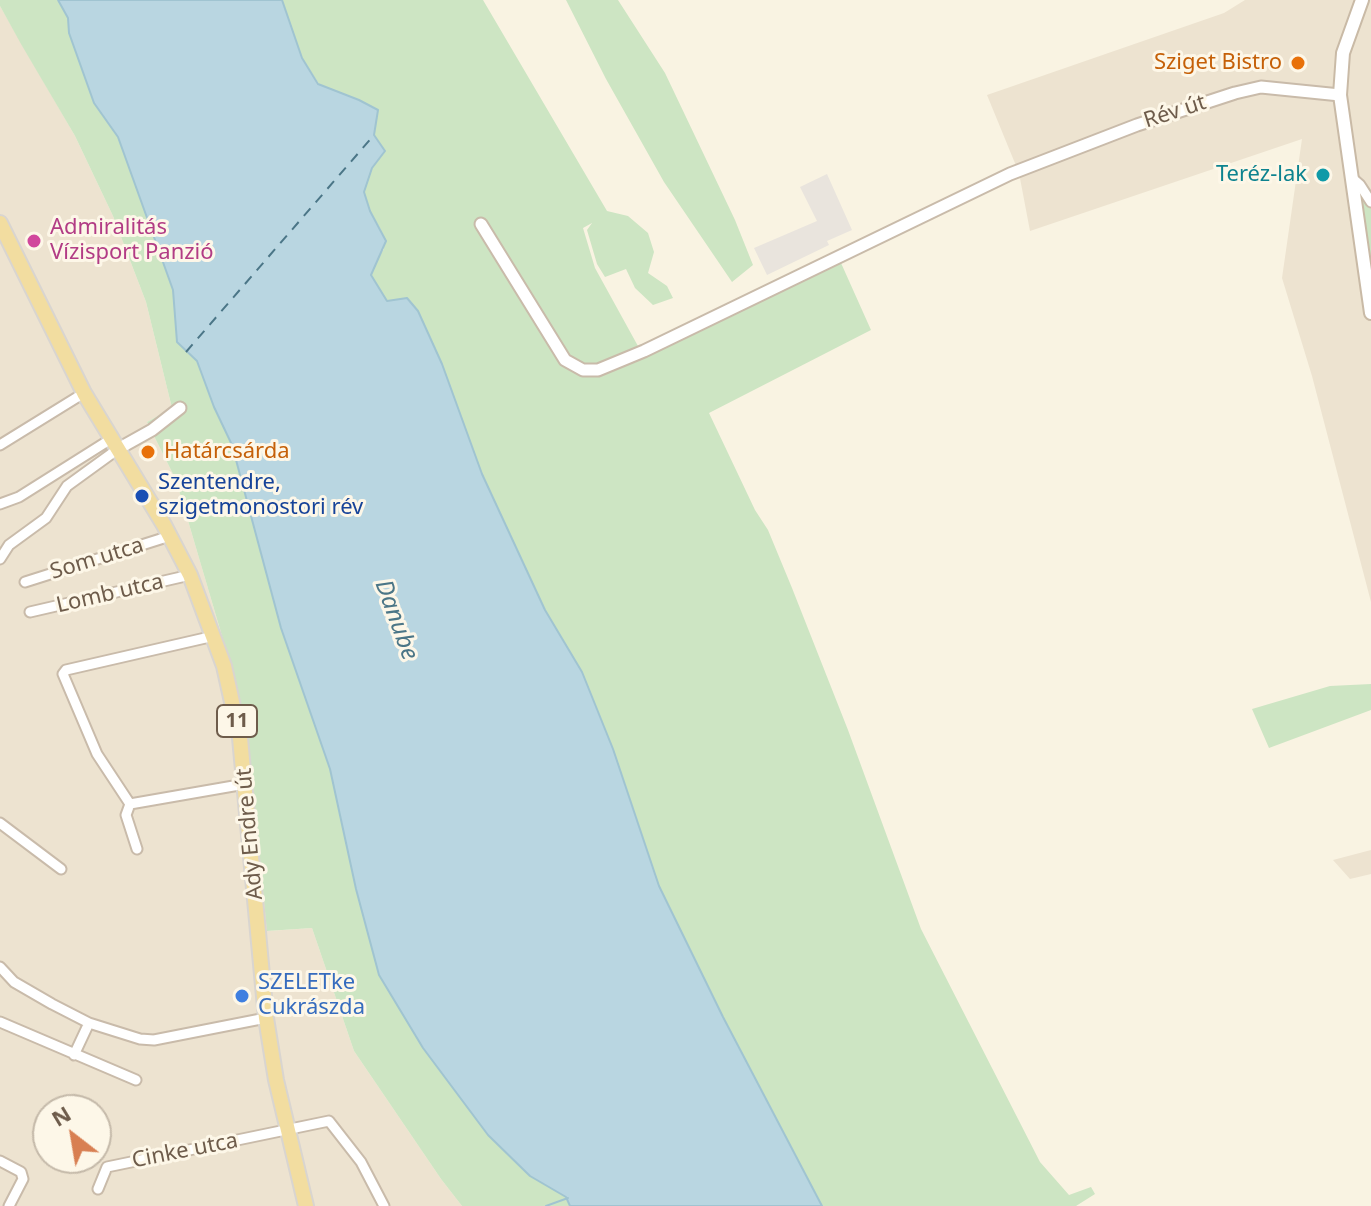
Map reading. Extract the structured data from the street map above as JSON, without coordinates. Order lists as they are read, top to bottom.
{
  "streets": {
    "main road": ["11", "Ady Endre út"],
    "street": [
      "Rév út",
      "Som utca",
      "Lomb utca",
      "Cinke utca"
    ]
  },
  "crossings": [
    ["Som utca", "Ady Endre út"],
    ["Lomb utca", "Ady Endre út"],
    ["11", "Ady Endre út"],
    ["Ady Endre út", "Cinke utca"]
  ],
  "water": ["Danube"],
  "places": [
    "Sziget Bistro",
    "Teréz-lak",
    "Admiralitás Vízisport Panzió",
    "Határcsárda",
    "Szentendre, szigetmonostori rév",
    "SZELETke Cukrászda"
  ],
  "north": "top left"
}
